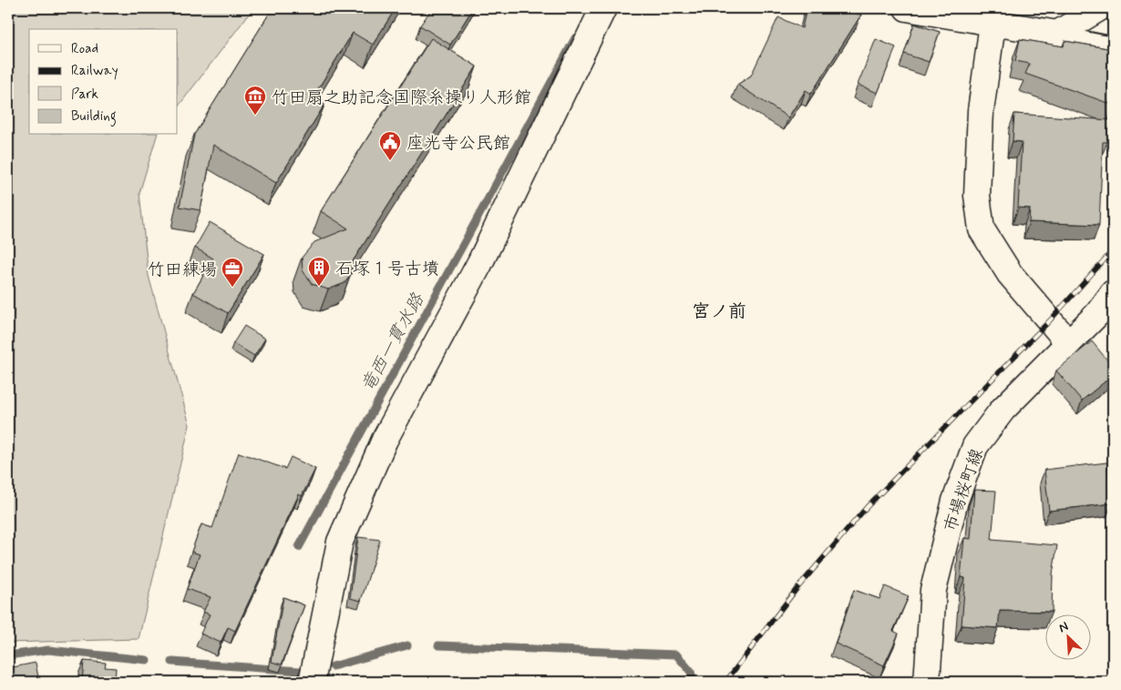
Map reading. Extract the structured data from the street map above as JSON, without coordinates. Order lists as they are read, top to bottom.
{
  "streets": {
    "street": ["市場桜町線"]
  },
  "districts": ["宮ノ前"],
  "water": ["竜西一貫水路"],
  "places": {
    "museum": ["竹田扇之助記念国際糸操り人形館"],
    "public building": ["座光寺公民館"],
    "building": ["石塚１号古墳"],
    "office": ["竹田練場"]
  },
  "legend": [
    "Road",
    "Railway",
    "Park",
    "Building"
  ],
  "north": "top left"
}
